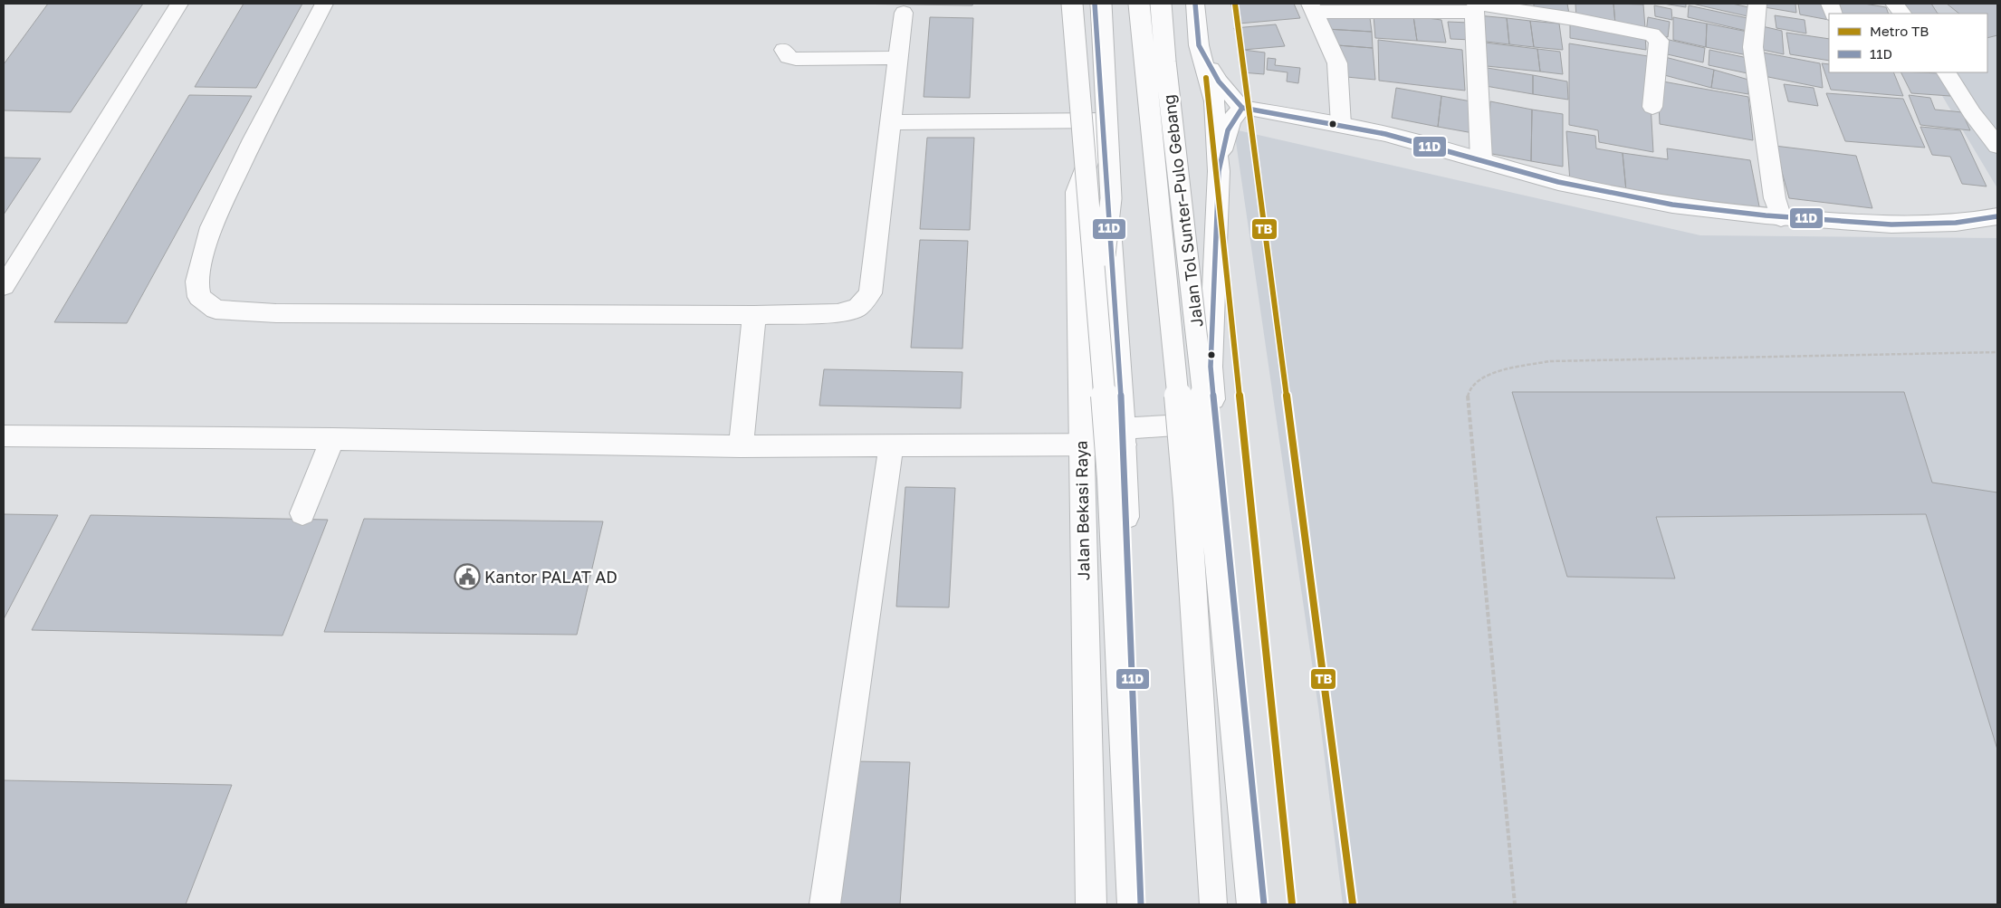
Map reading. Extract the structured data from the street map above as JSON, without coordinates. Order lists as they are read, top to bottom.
{
  "streets": {
    "main road": ["Jalan Tol Sunter–Pulo Gebang", "Jalan Bekasi Raya"]
  },
  "places": {
    "public building": ["Kantor PALAT AD"]
  },
  "lines": ["metro line TB", "transit line 11D"],
  "legend": ["Metro TB", "11D"]
}
